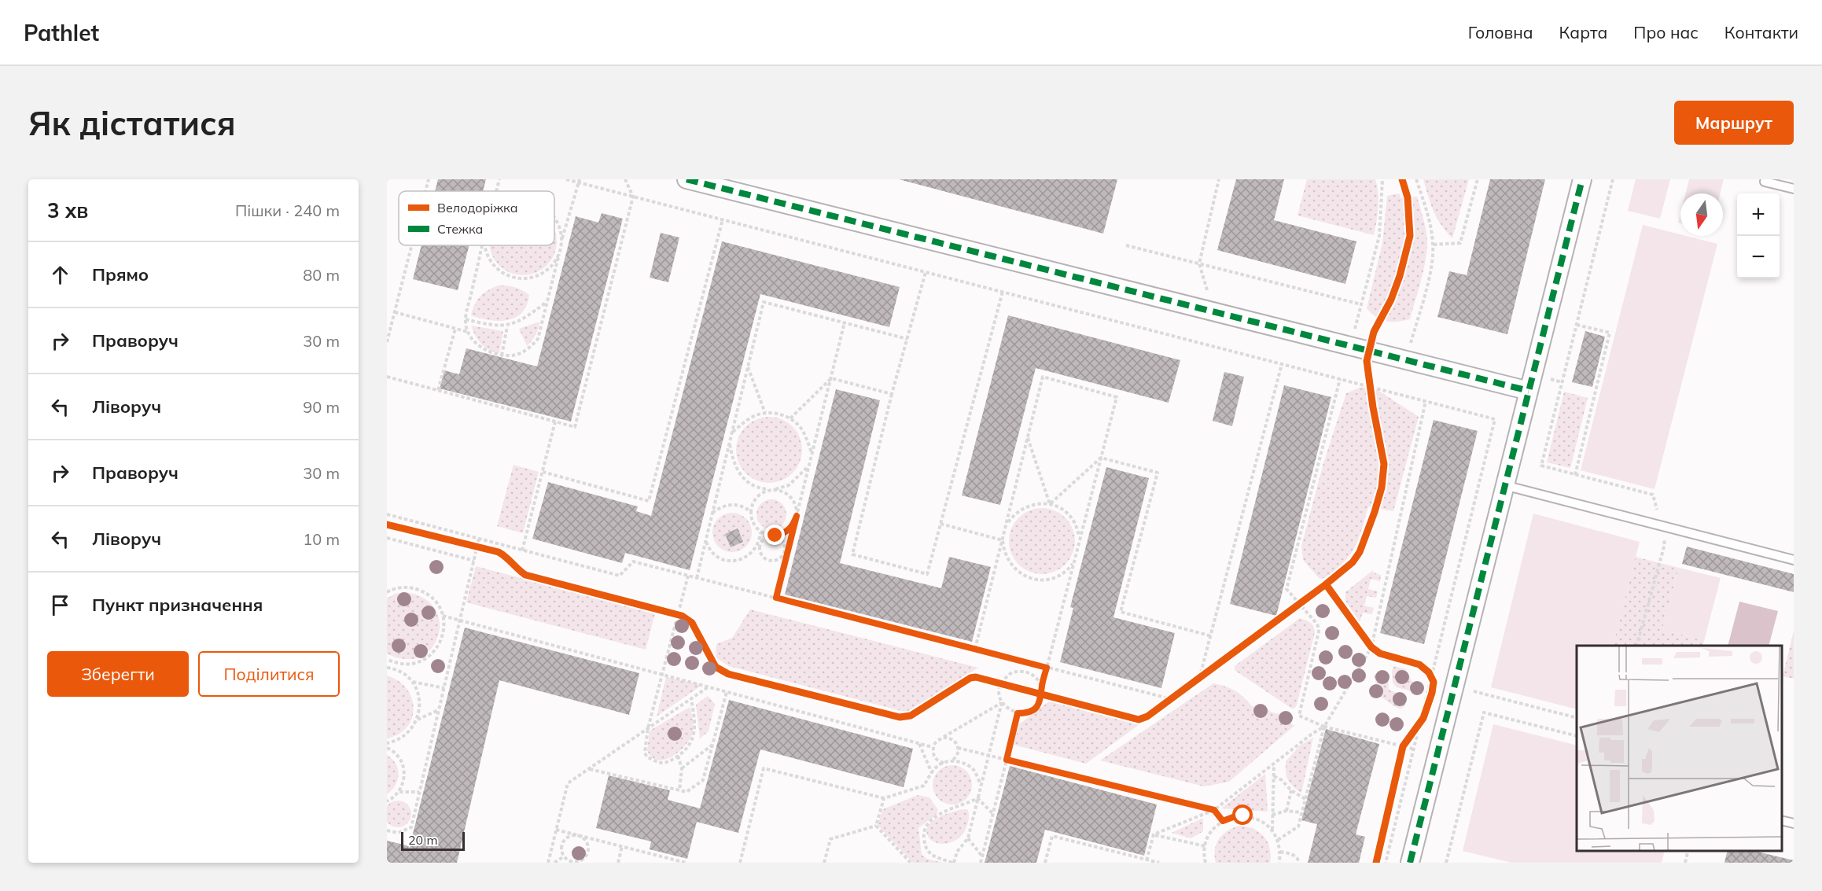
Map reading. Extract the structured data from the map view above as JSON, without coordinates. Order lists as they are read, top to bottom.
{
  "legend": ["Велодоріжка", "Стежка"],
  "scale_bar": "20 m",
  "north": "bottom",
  "page": {
    "header": "Pathlet",
    "nav": [
      "Головна",
      "Карта",
      "Про нас",
      "Контакти"
    ],
    "buttons": [
      "Маршрут",
      ["Зберегти", "Поділитися"]
    ],
    "title": "Як дістатися",
    "heading": ["3 хв", "Пішки · 240 m"],
    "map_buttons": ["+", "−"],
    "list": [
      ["Прямо", "80 m"],
      ["Праворуч", "30 m"],
      ["Ліворуч", "90 m"],
      ["Праворуч", "30 m"],
      ["Ліворуч", "10 m"],
      "Пункт призначення"
    ],
    "scale": "20 m"
  }
}
